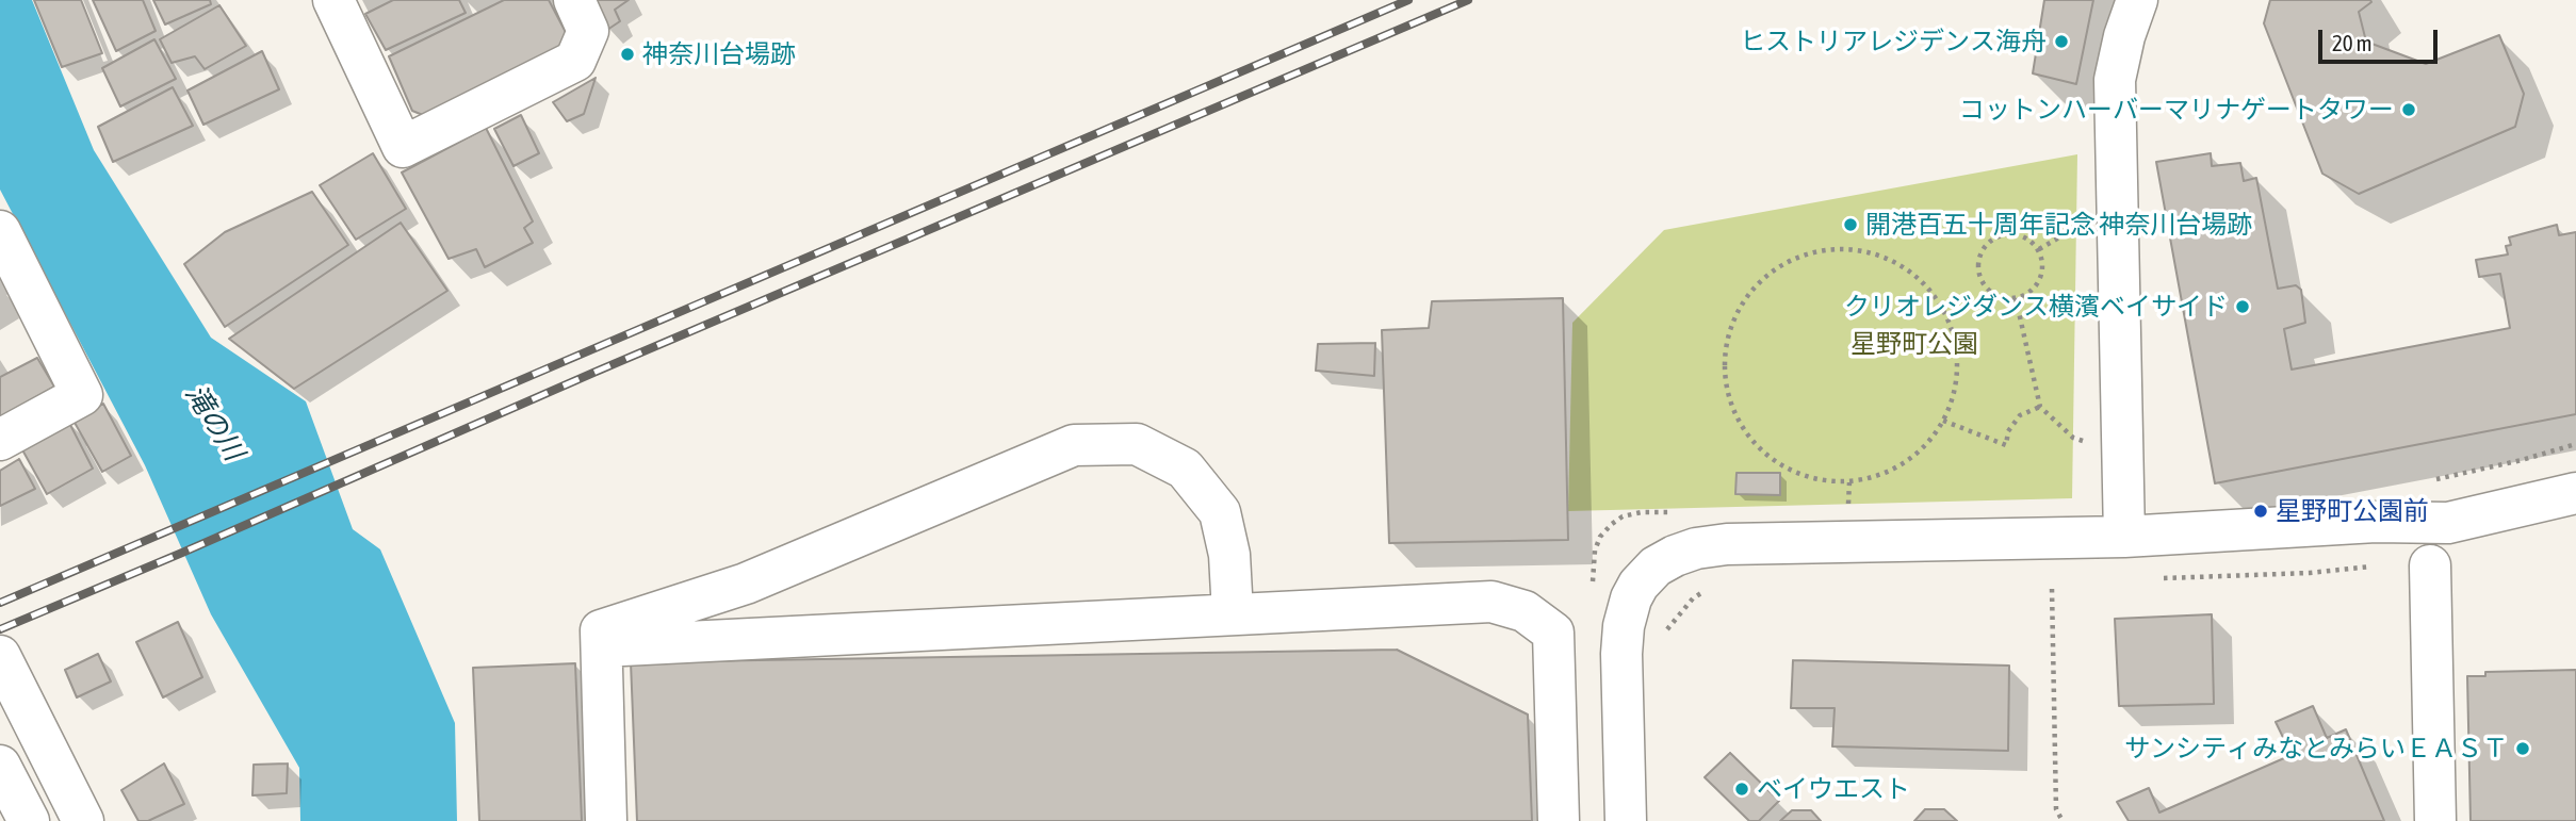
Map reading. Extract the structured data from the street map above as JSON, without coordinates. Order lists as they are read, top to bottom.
{
  "water": ["滝の川"],
  "parks": ["星野町公園"],
  "places": [
    "ヒストリアレジデンス海舟",
    "神奈川台場跡",
    "コットンハーバーマリナゲートタワー",
    "開港百五十周年記念 神奈川台場跡",
    "クリオレジダンス横濱ベイサイド",
    "星野町公園前",
    "サンシティみなとみらいＥＡＳＴ",
    "ベイウエスト"
  ],
  "scale_bar": "20 m"
}
